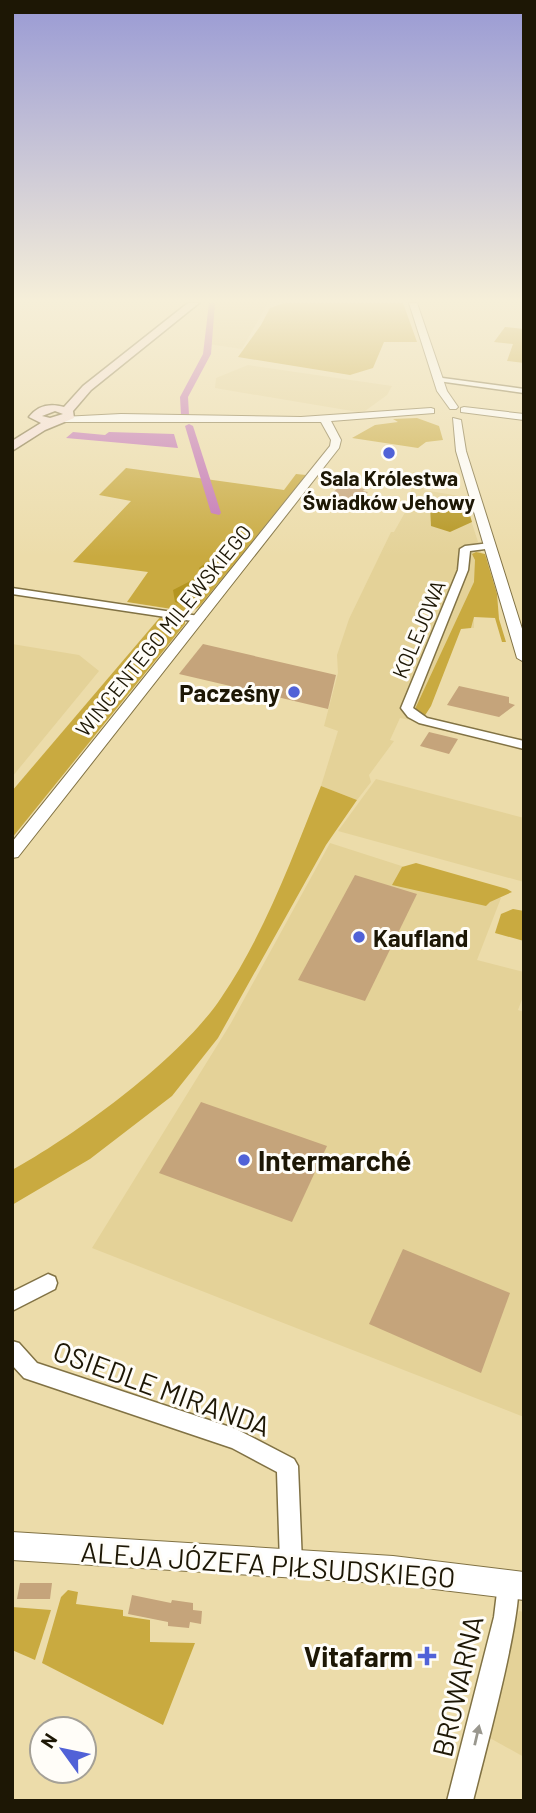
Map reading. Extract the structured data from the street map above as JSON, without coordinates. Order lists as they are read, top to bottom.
{
  "streets": {
    "street": [
      "KOLEJOWA",
      "WINCENTEGO MILEWSKIEGO",
      "OSIEDLE MIRANDA",
      "ALEJA JÓZEFA PIŁSUDSKIEGO",
      "BROWARNA"
    ]
  },
  "crossings": [
    ["OSIEDLE MIRANDA", "ALEJA JÓZEFA PIŁSUDSKIEGO"],
    ["ALEJA JÓZEFA PIŁSUDSKIEGO", "BROWARNA"]
  ],
  "one_way": ["BROWARNA"],
  "places": {
    "other": [
      "Sala Królestwa Świadków Jehowy",
      "Pacześny",
      "Kaufland",
      "Intermarché"
    ],
    "health": ["Vitafarm"]
  },
  "north": "top left"
}
